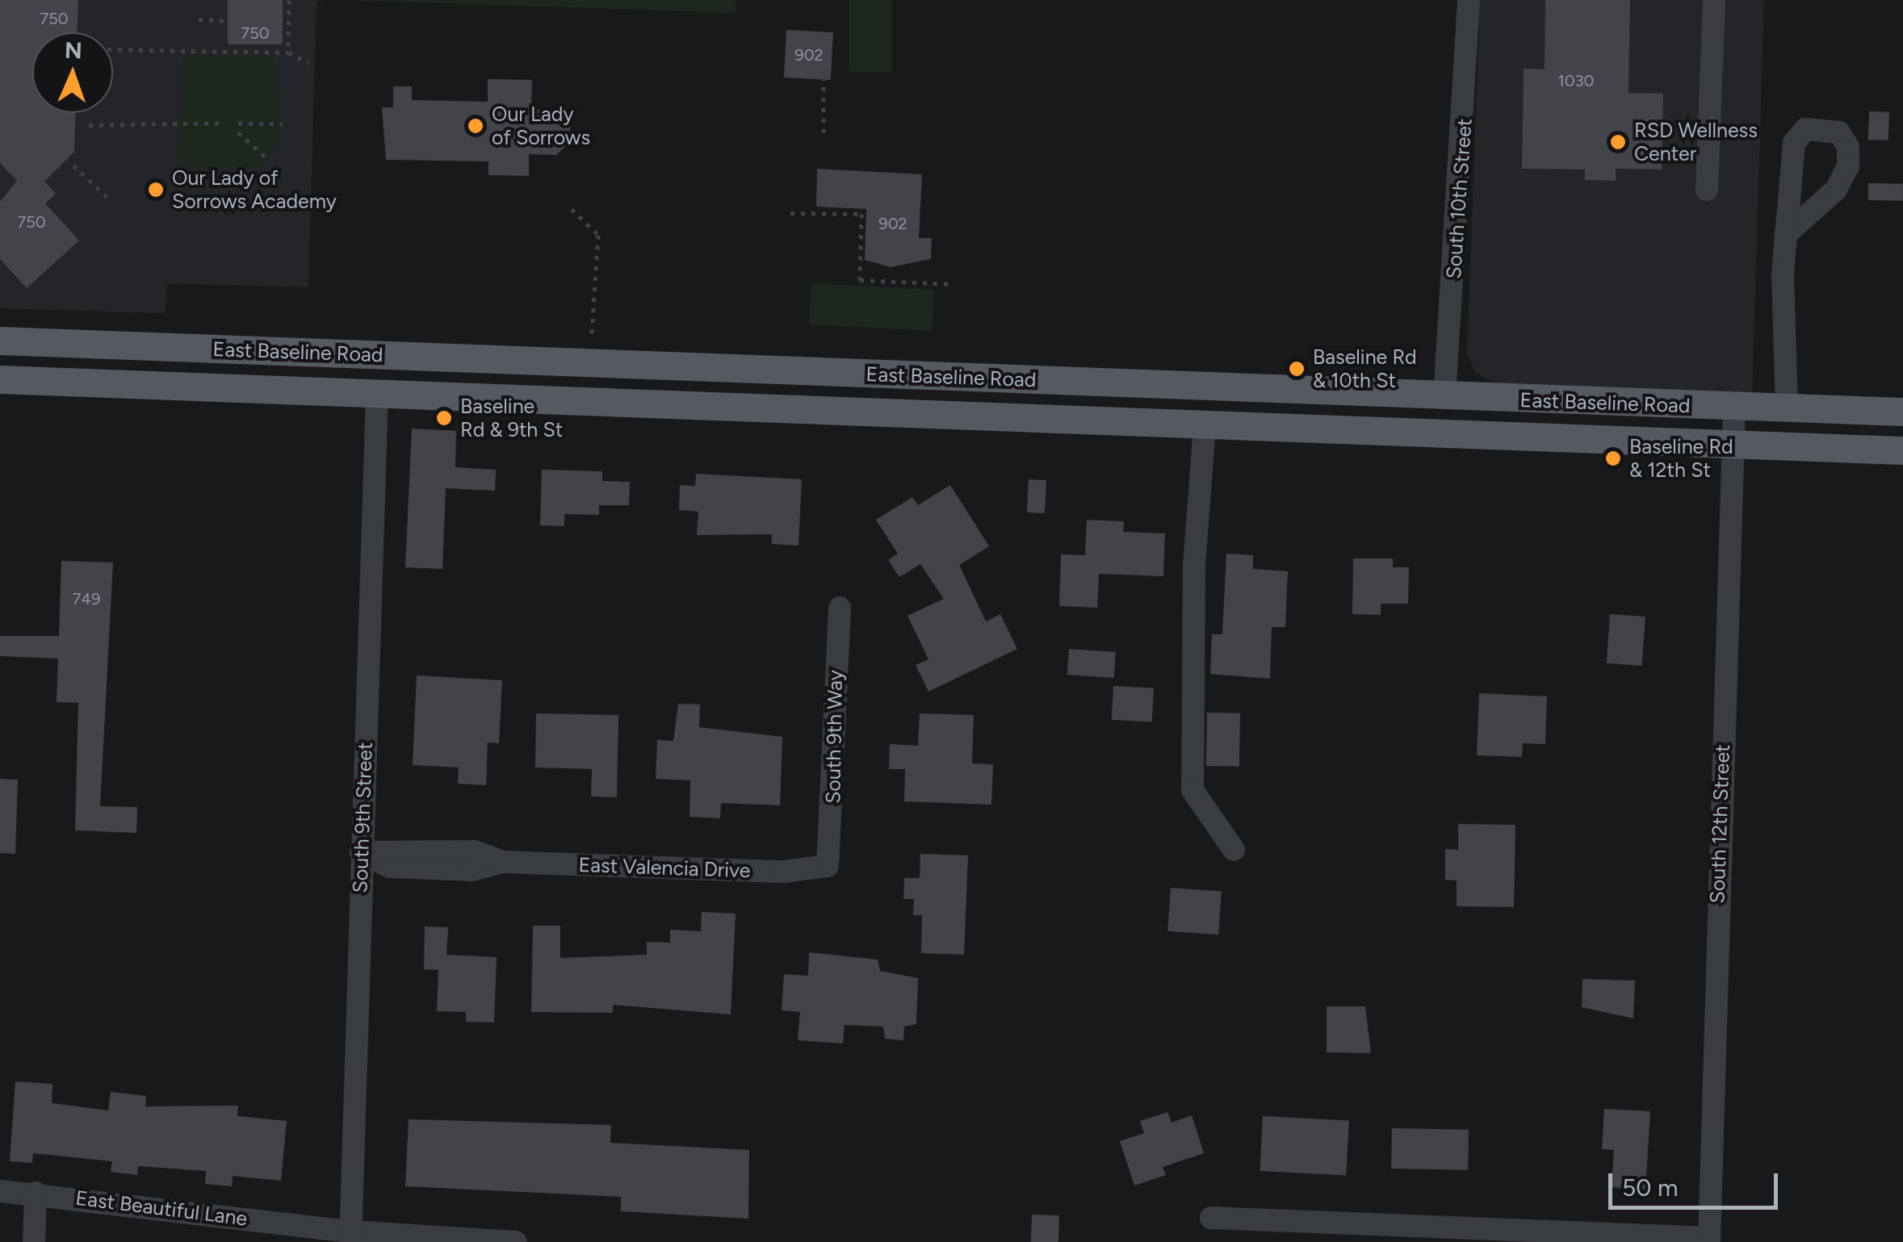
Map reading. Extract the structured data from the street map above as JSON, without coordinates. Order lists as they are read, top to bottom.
{
  "streets": {
    "main road": ["East Baseline Road"],
    "street": [
      "South 10th Street",
      "South 9th Way",
      "South 9th Street",
      "South 12th Street",
      "East Valencia Drive",
      "East Beautiful Lane"
    ]
  },
  "crossings": [
    ["South 10th Street", "East Baseline Road"],
    ["East Baseline Road", "South 9th Street"],
    ["East Baseline Road", "South 12th Street"],
    ["South 9th Way", "East Valencia Drive"],
    ["South 9th Street", "East Valencia Drive"],
    ["South 9th Street", "East Beautiful Lane"]
  ],
  "places": [
    "Our Lady of Sorrows",
    "RSD Wellness Center",
    "Our Lady of Sorrows Academy",
    "Baseline Rd & 10th St",
    "Baseline Rd & 9th St",
    "Baseline Rd & 12th St"
  ],
  "house_numbers": [
    "750",
    "750",
    "902",
    "1030",
    "750",
    "902",
    "749"
  ],
  "scale_bar": "50 m",
  "north": "top"
}
